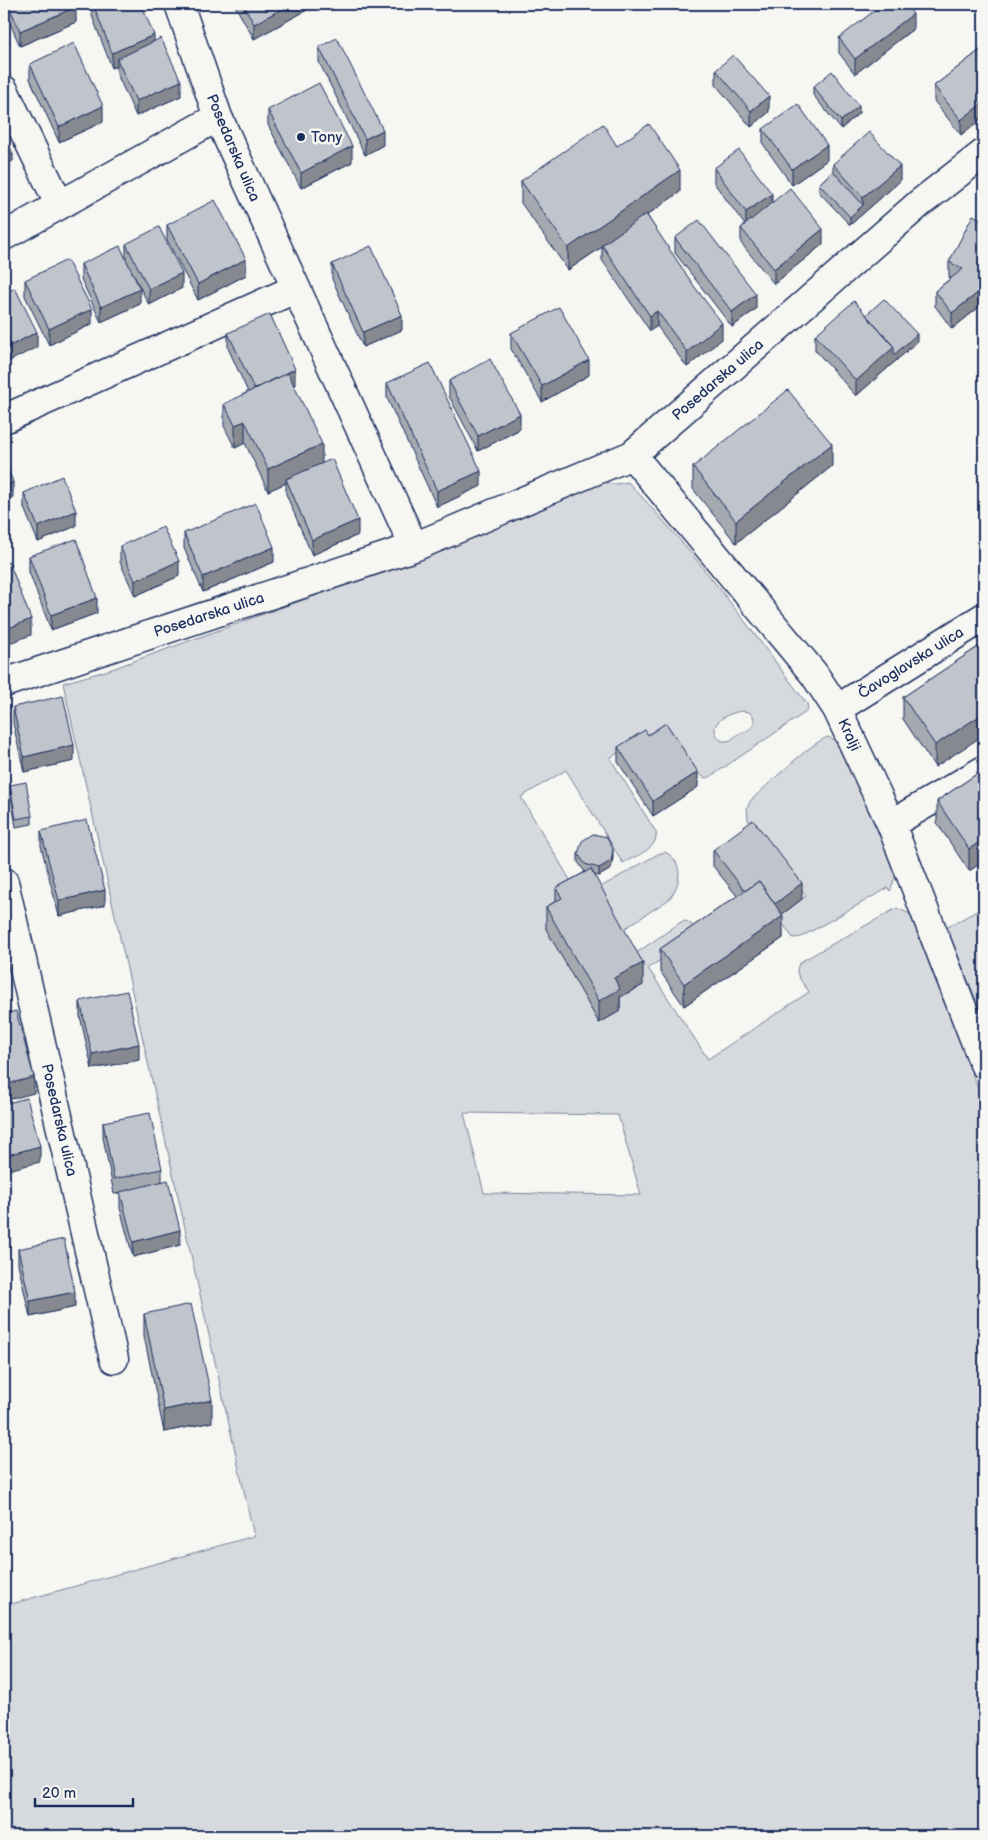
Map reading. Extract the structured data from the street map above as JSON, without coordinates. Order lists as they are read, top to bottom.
{
  "streets": {
    "street": ["Posedarska ulica", "Čavoglavska ulica", "Kralji"]
  },
  "crossings": [
    ["Posedarska ulica", "Kralji"],
    ["Čavoglavska ulica", "Kralji"]
  ],
  "places": ["Tony"],
  "scale_bar": "20 m"
}
